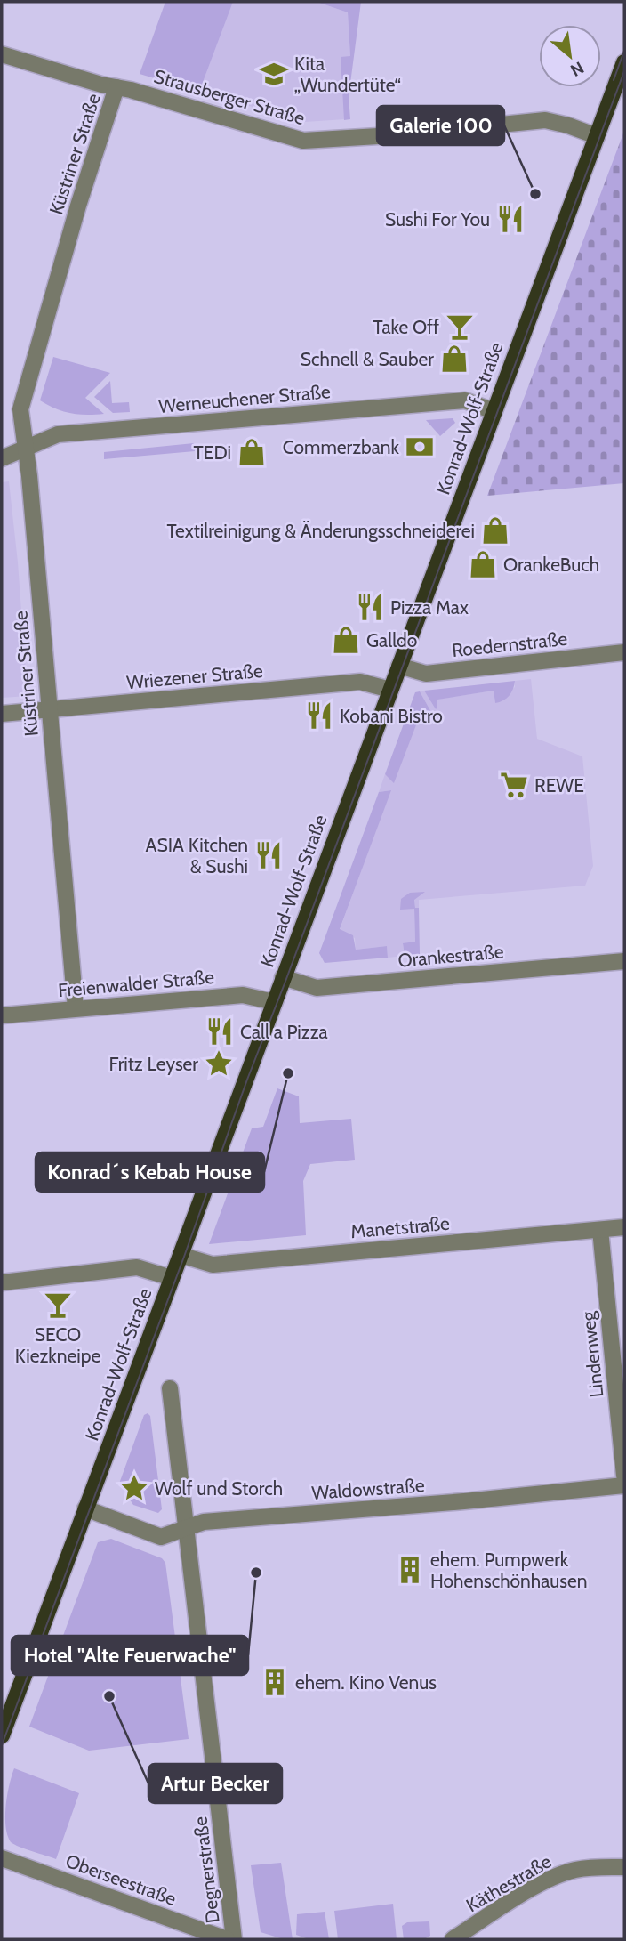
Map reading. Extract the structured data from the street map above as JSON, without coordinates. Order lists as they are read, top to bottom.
{
  "streets": {
    "main road": ["Konrad-Wolf-Straße"],
    "street": [
      "Strausberger Straße",
      "Küstriner Straße",
      "Werneuchener Straße",
      "Roedernstraße",
      "Wriezener Straße",
      "Orankestraße",
      "Freienwalder Straße",
      "Manetstraße",
      "Lindenweg",
      "Waldowstraße",
      "Degnerstraße",
      "Oberseestraße",
      "Käthestraße"
    ]
  },
  "crossings": [
    ["Strausberger Straße", "Küstriner Straße"],
    ["Strausberger Straße", "Konrad-Wolf-Straße"],
    ["Küstriner Straße", "Werneuchener Straße"],
    ["Küstriner Straße", "Wriezener Straße"],
    ["Küstriner Straße", "Freienwalder Straße"],
    ["Werneuchener Straße", "Konrad-Wolf-Straße"],
    ["Konrad-Wolf-Straße", "Roedernstraße"],
    ["Konrad-Wolf-Straße", "Wriezener Straße"],
    ["Konrad-Wolf-Straße", "Orankestraße"],
    ["Konrad-Wolf-Straße", "Freienwalder Straße"],
    ["Konrad-Wolf-Straße", "Manetstraße"],
    ["Konrad-Wolf-Straße", "Waldowstraße"],
    ["Manetstraße", "Lindenweg"],
    ["Waldowstraße", "Degnerstraße"]
  ],
  "places": {
    "school or university": ["Kita „Wundertüte“"],
    "other": [
      "Galerie 100",
      "Konrad´s Kebab House",
      "Hotel \"Alte Feuerwache\"",
      "Artur Becker"
    ],
    "restaurant": [
      "Sushi For You",
      "Pizza Max",
      "Kobani Bistro",
      "ASIA Kitchen & Sushi",
      "Call a Pizza"
    ],
    "bar": ["Take Off", "SECO Kiezkneipe"],
    "shop": [
      "Schnell & Sauber",
      "TEDi",
      "Textilreinigung & Änderungsschneiderei",
      "OrankeBuch",
      "Galldo"
    ],
    "bank": ["Commerzbank"],
    "supermarket": ["REWE"],
    "place": ["Fritz Leyser", "Wolf und Storch"],
    "building": ["ehem. Pumpwerk Hohenschönhausen", "ehem. Kino Venus"]
  },
  "north": "bottom right"
}
